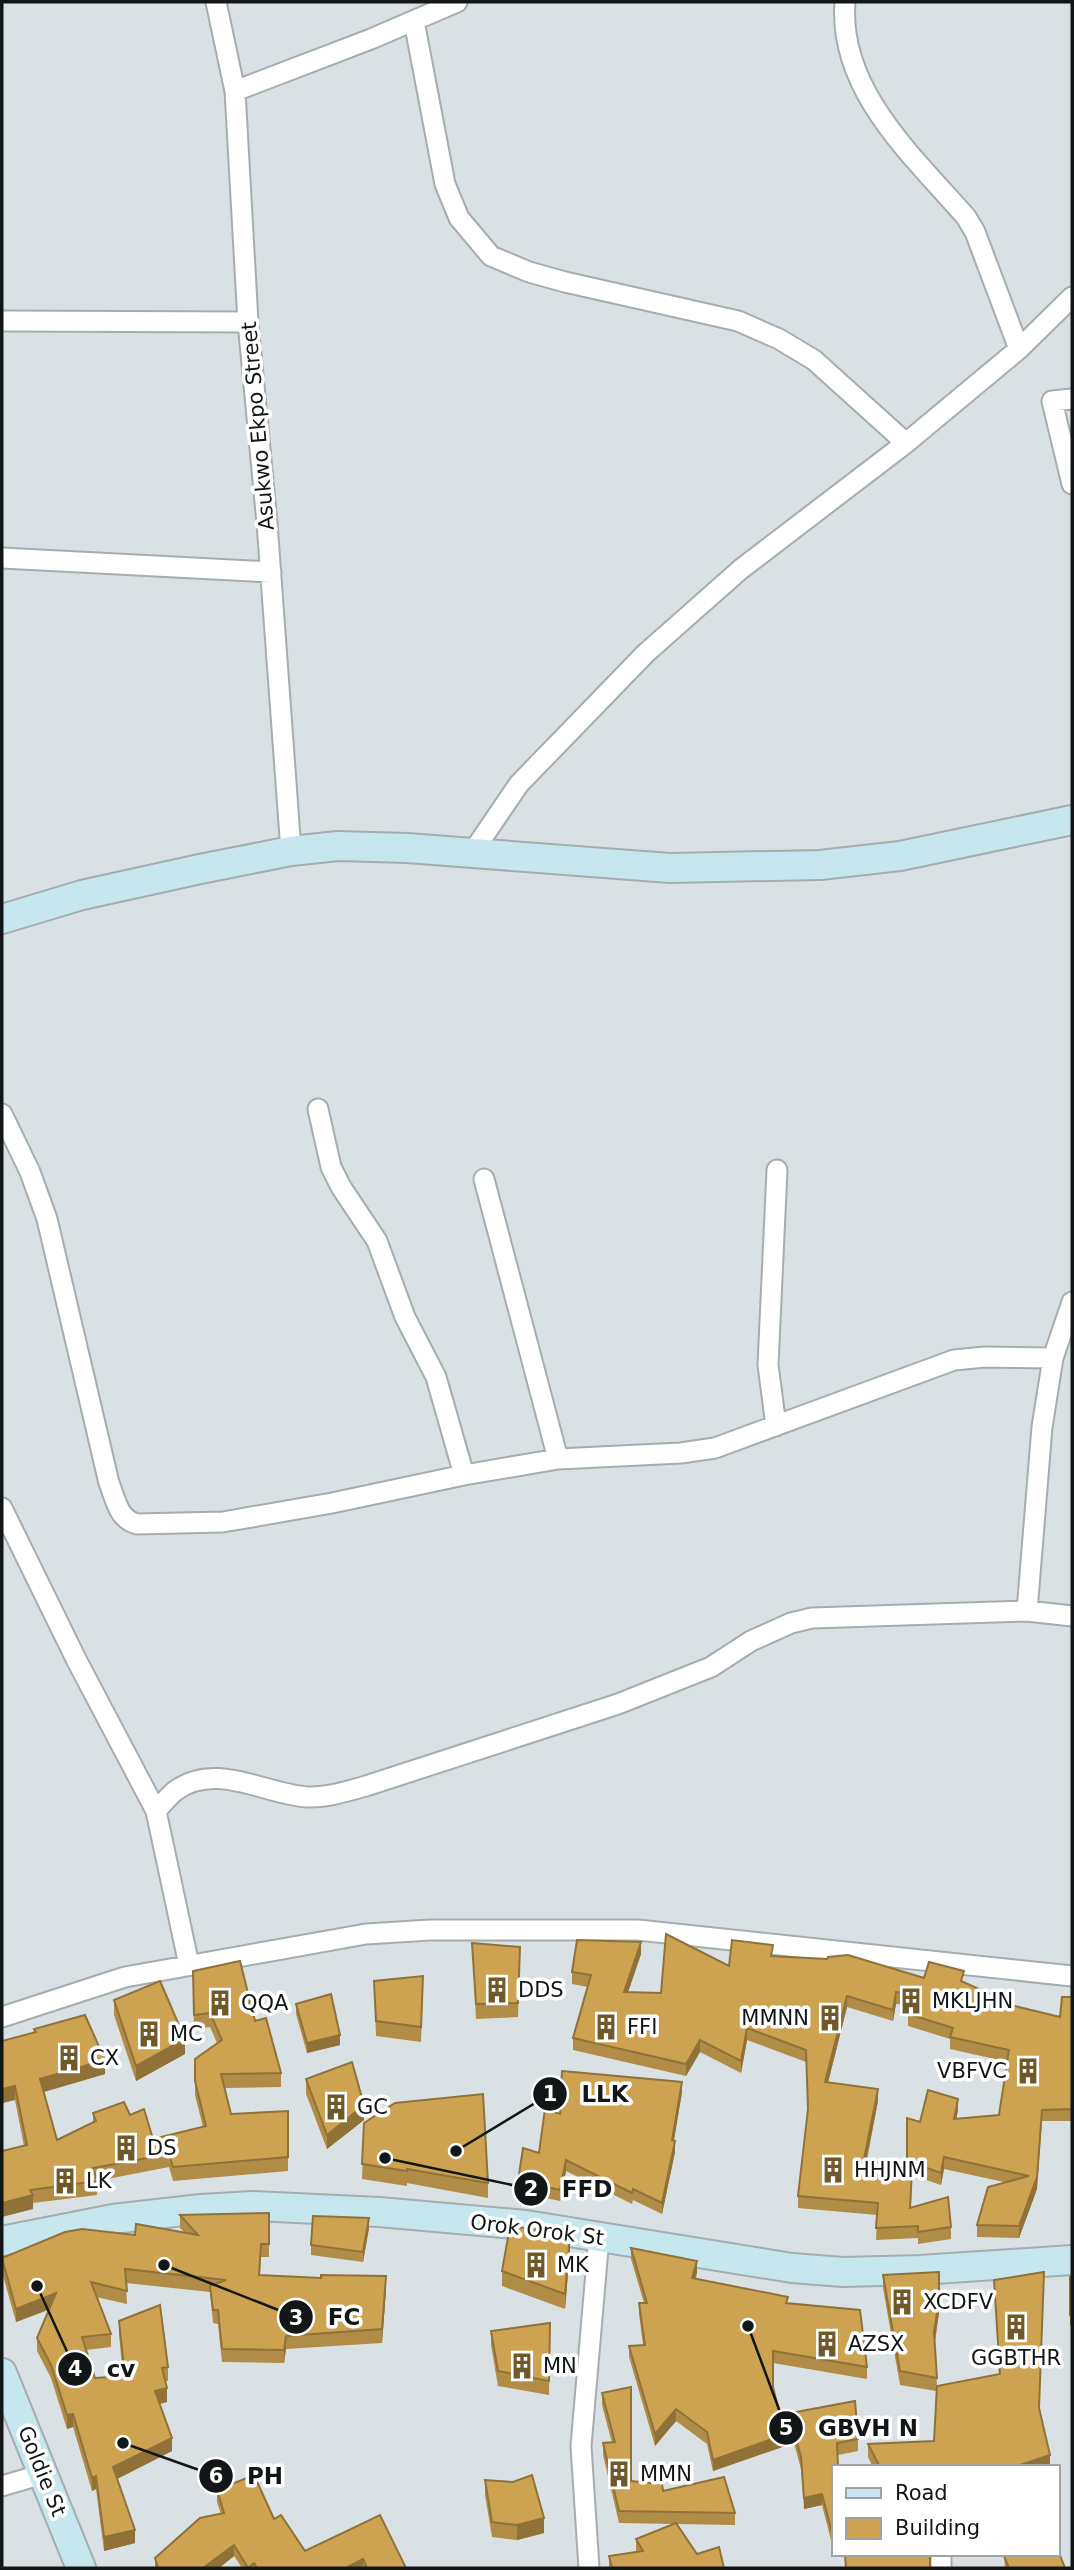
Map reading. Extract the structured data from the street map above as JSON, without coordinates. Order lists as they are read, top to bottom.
{
  "streets": {
    "street": ["Asukwo Ekpo Street", "Orok Orok St", "Goldie St"]
  },
  "places": {
    "building": [
      "DDS",
      "MKLJHN",
      "QQA",
      "MMNN",
      "FFI",
      "MC",
      "CX",
      "VBFVC",
      "GC",
      "DS",
      "HHJNM",
      "LK",
      "MK",
      "XCDFV",
      "GGBTHR",
      "AZSX",
      "MN",
      "MMN"
    ],
    "other": [
      "LLK",
      "FFD",
      "FC",
      "cv",
      "GBVH N",
      "PH"
    ]
  },
  "legend": ["Road", "Building"]
}
